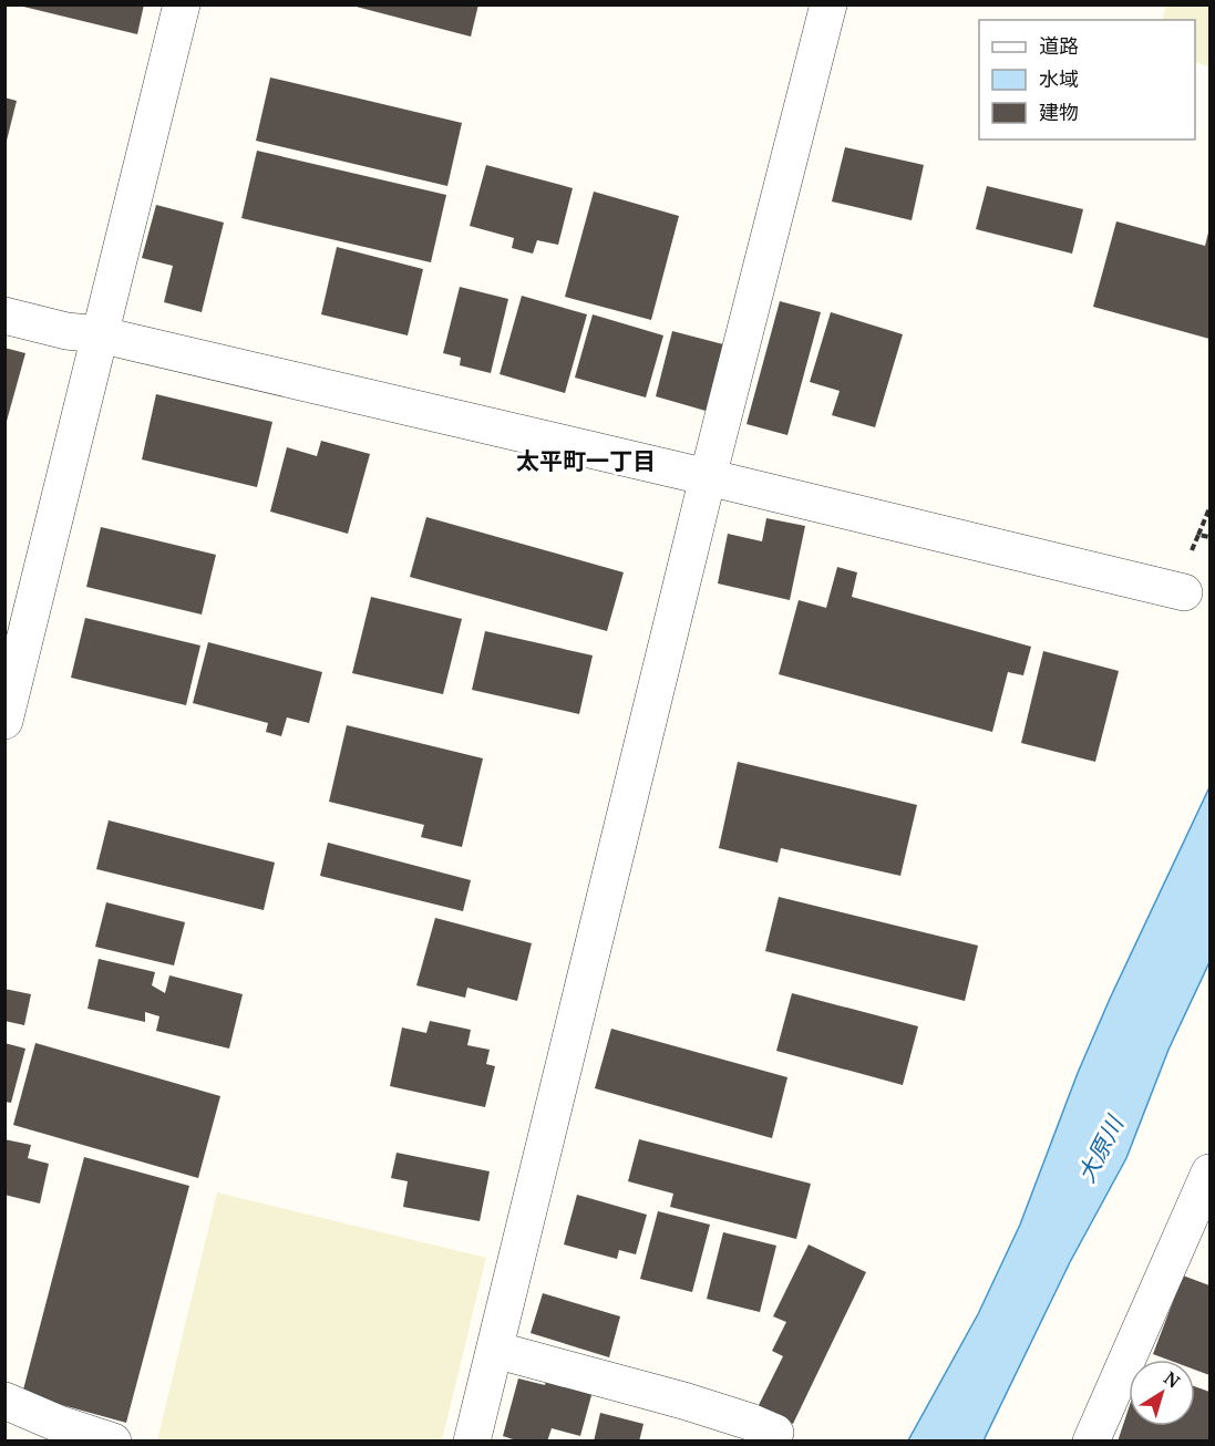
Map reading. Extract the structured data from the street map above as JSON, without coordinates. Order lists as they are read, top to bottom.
{
  "districts": ["太平町一丁目"],
  "water": ["大原川"],
  "legend": ["道路", "水域", "建物"],
  "north": "top right"
}
